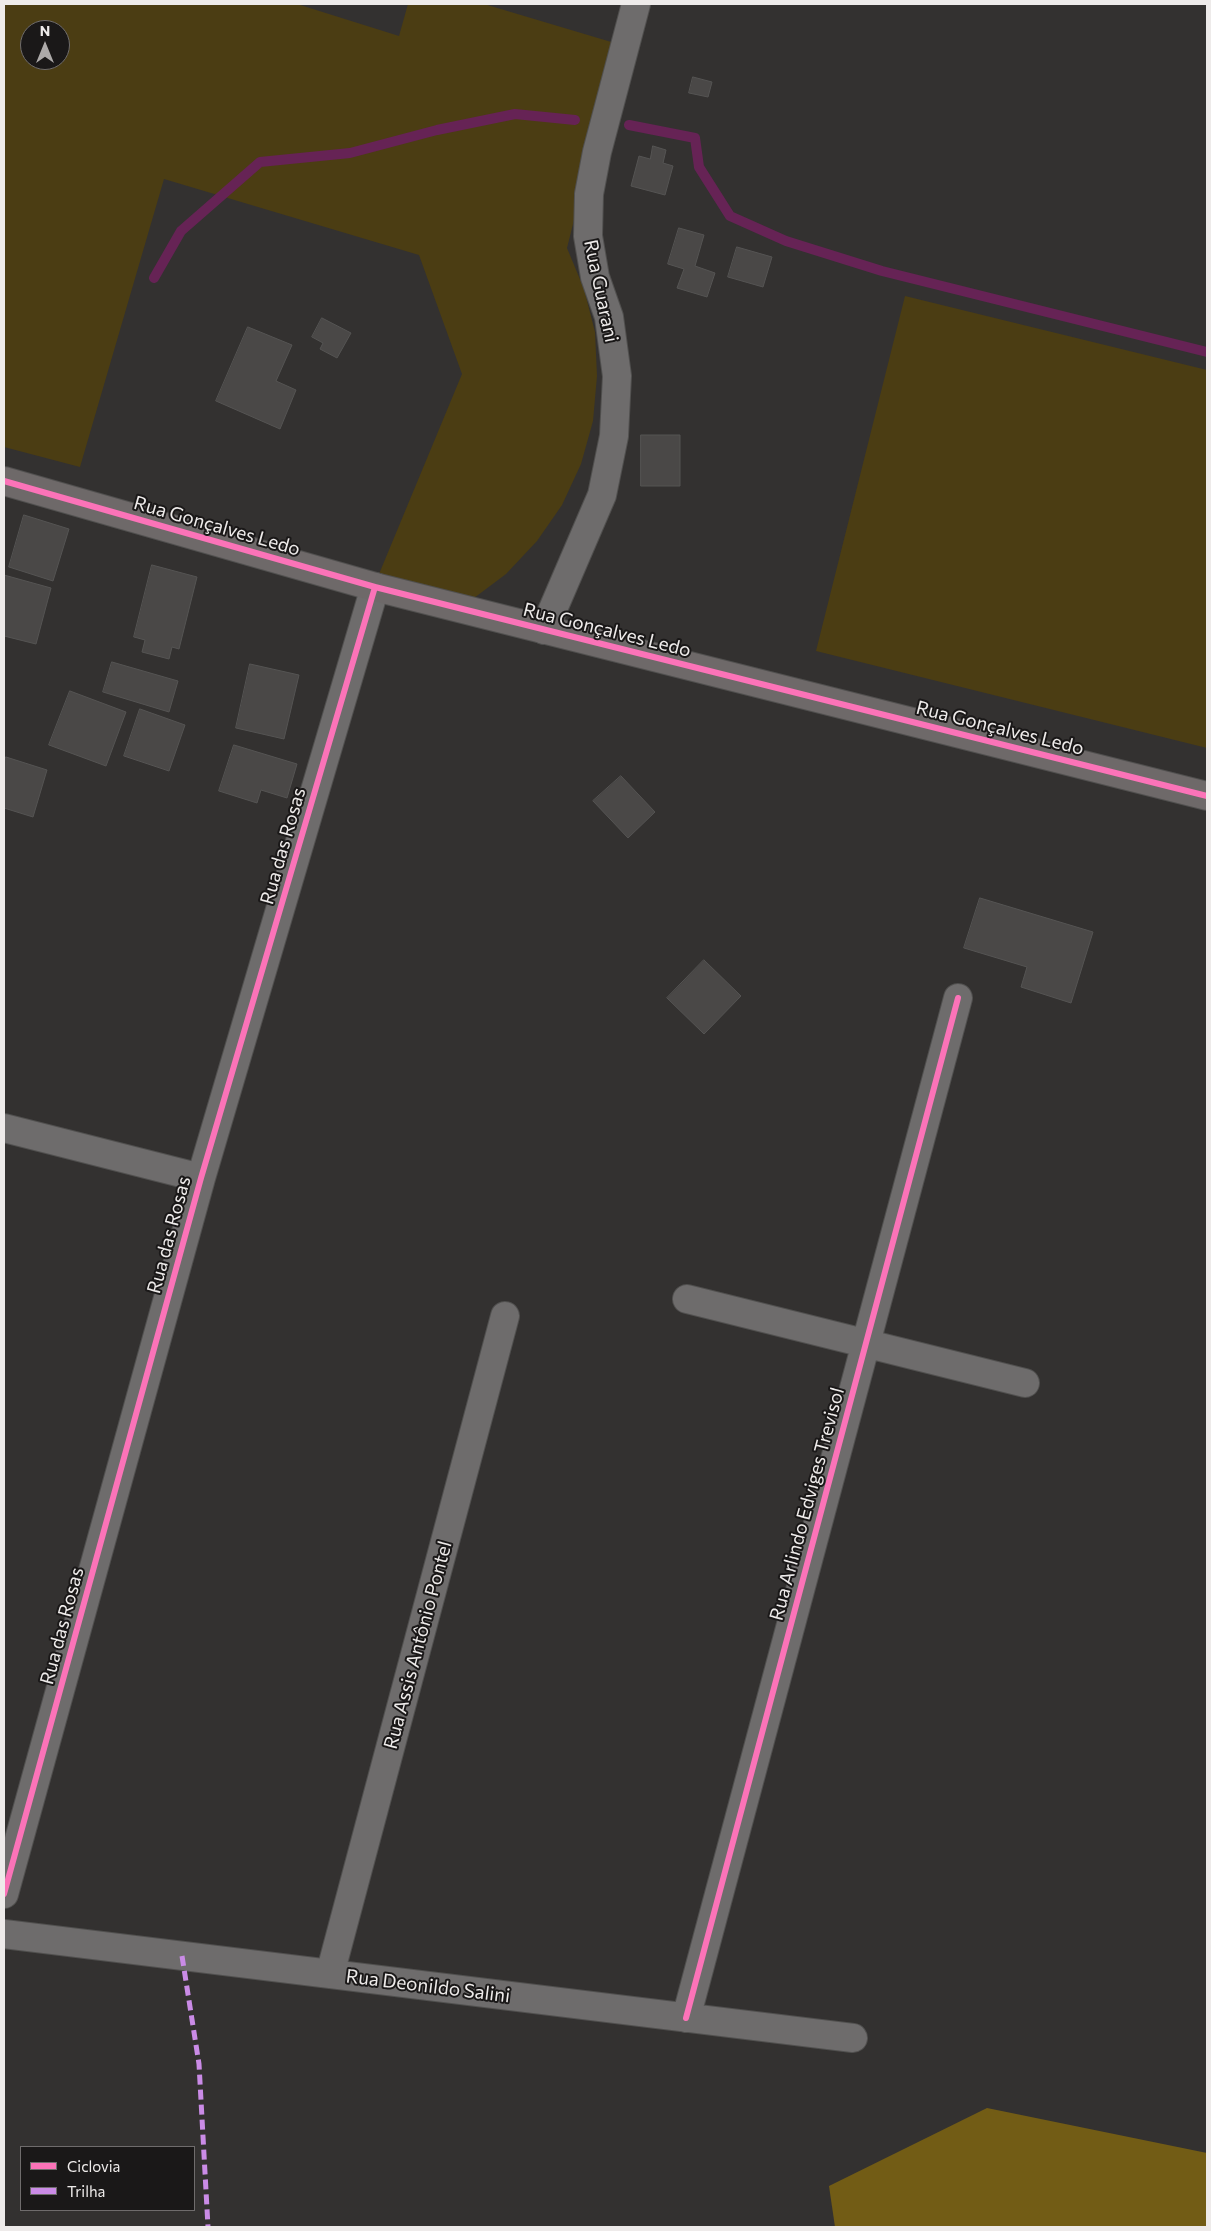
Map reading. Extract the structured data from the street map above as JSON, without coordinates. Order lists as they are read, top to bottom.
{
  "streets": {
    "street": [
      "Rua Guarani",
      "Rua Gonçalves Ledo",
      "Rua das Rosas",
      "Rua Arlindo Edviges Trevisol",
      "Rua Assis Antônio Pontel",
      "Rua Deonildo Salini"
    ]
  },
  "crossings": [
    ["Rua Guarani", "Rua Gonçalves Ledo"],
    ["Rua Gonçalves Ledo", "Rua das Rosas"],
    ["Rua Arlindo Edviges Trevisol", "Rua Deonildo Salini"],
    ["Rua Assis Antônio Pontel", "Rua Deonildo Salini"]
  ],
  "legend": ["Ciclovia", "Trilha"],
  "north": "top"
}
